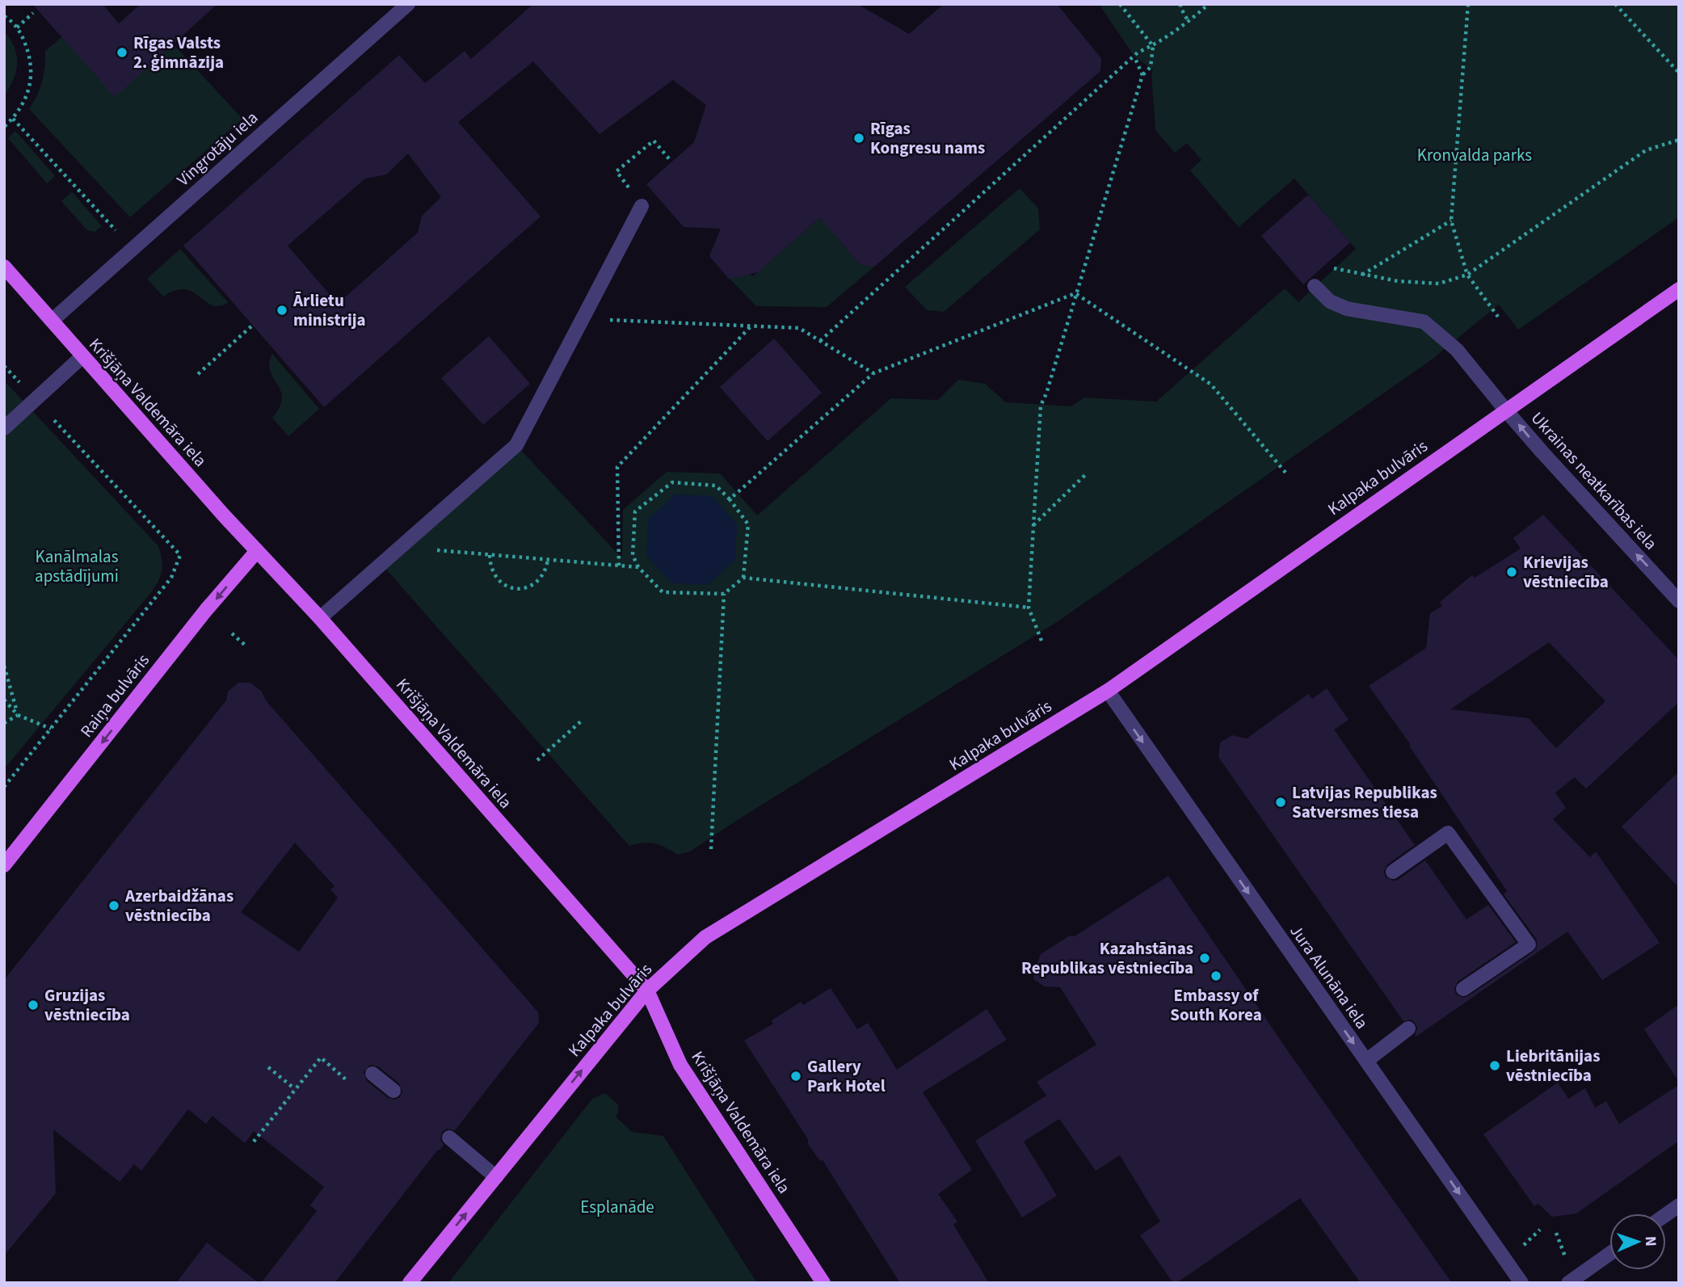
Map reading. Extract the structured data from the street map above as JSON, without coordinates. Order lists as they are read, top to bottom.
{
  "streets": {
    "main road": ["Krišjāņa Valdemāra iela", "Kalpaka bulvāris", "Raiņa bulvāris"],
    "street": ["Vingrotāju iela", "Ukrainas neatkarības iela", "Jura Alunāna iela"]
  },
  "crossings": [
    ["Vingrotāju iela", "Krišjāņa Valdemāra iela"],
    ["Krišjāņa Valdemāra iela", "Kalpaka bulvāris"],
    ["Krišjāņa Valdemāra iela", "Raiņa bulvāris"],
    ["Kalpaka bulvāris", "Ukrainas neatkarības iela"],
    ["Kalpaka bulvāris", "Jura Alunāna iela"]
  ],
  "one_way": ["Ukrainas neatkarības iela", "Raiņa bulvāris", "Jura Alunāna iela"],
  "parks": ["Kronvalda parks", "Kanālmalas apstādījumi", "Esplanāde"],
  "places": [
    "Rīgas Valsts 2. ģimnāzija",
    "Rīgas Kongresu nams",
    "Ārlietu ministrija",
    "Krievijas vēstniecība",
    "Latvijas Republikas Satversmes tiesa",
    "Azerbaidžānas vēstniecība",
    "Kazahstānas Republikas vēstniecība",
    "Embassy of South Korea",
    "Gruzijas vēstniecība",
    "Liebritānijas vēstniecība",
    "Gallery Park Hotel"
  ],
  "north": "right"
}
